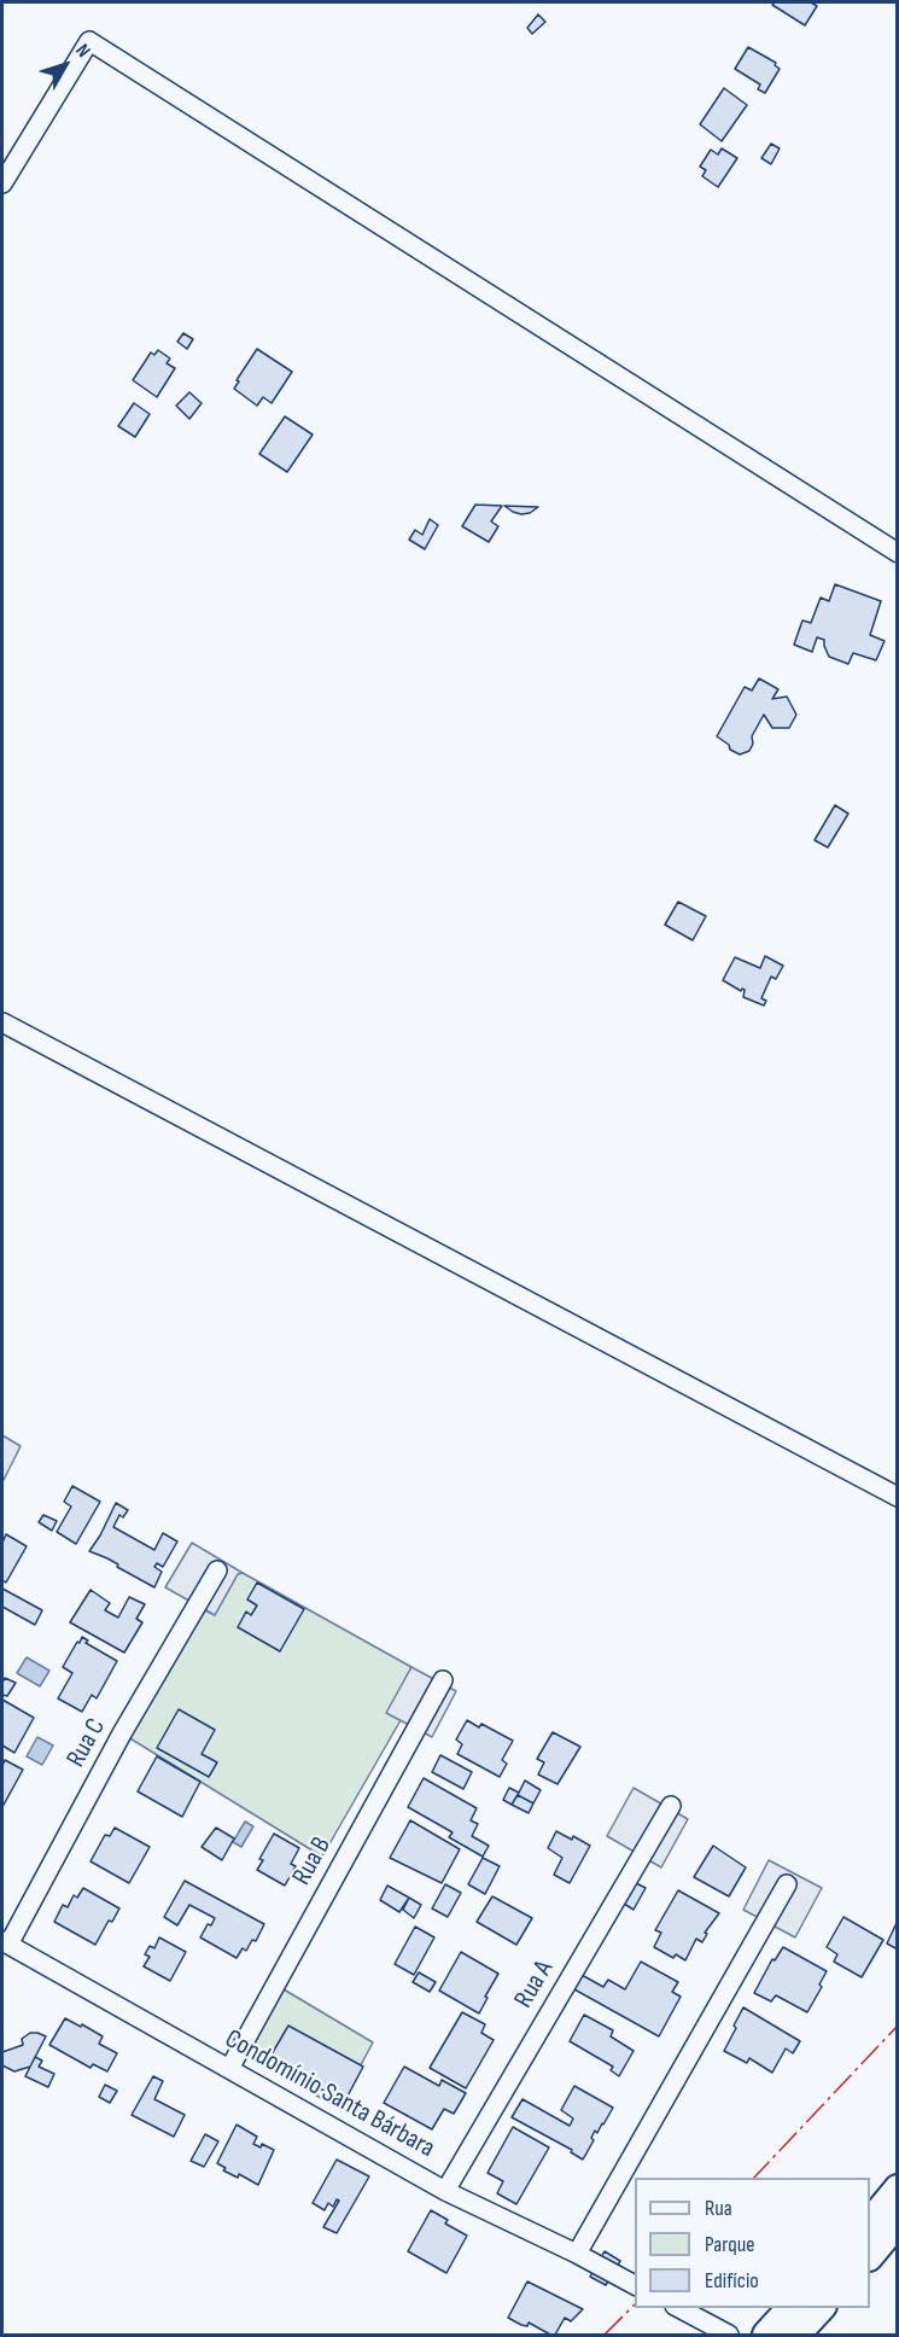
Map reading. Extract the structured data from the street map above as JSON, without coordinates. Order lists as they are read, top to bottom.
{
  "streets": {
    "street": [
      "Rua C",
      "Rua B",
      "Rua A",
      "Condomínio Santa Bárbara"
    ]
  },
  "crossings": [
    ["Rua C", "Condomínio Santa Bárbara"],
    ["Rua B", "Condomínio Santa Bárbara"],
    ["Rua A", "Condomínio Santa Bárbara"]
  ],
  "legend": ["Rua", "Parque", "Edifício"],
  "north": "top right"
}
